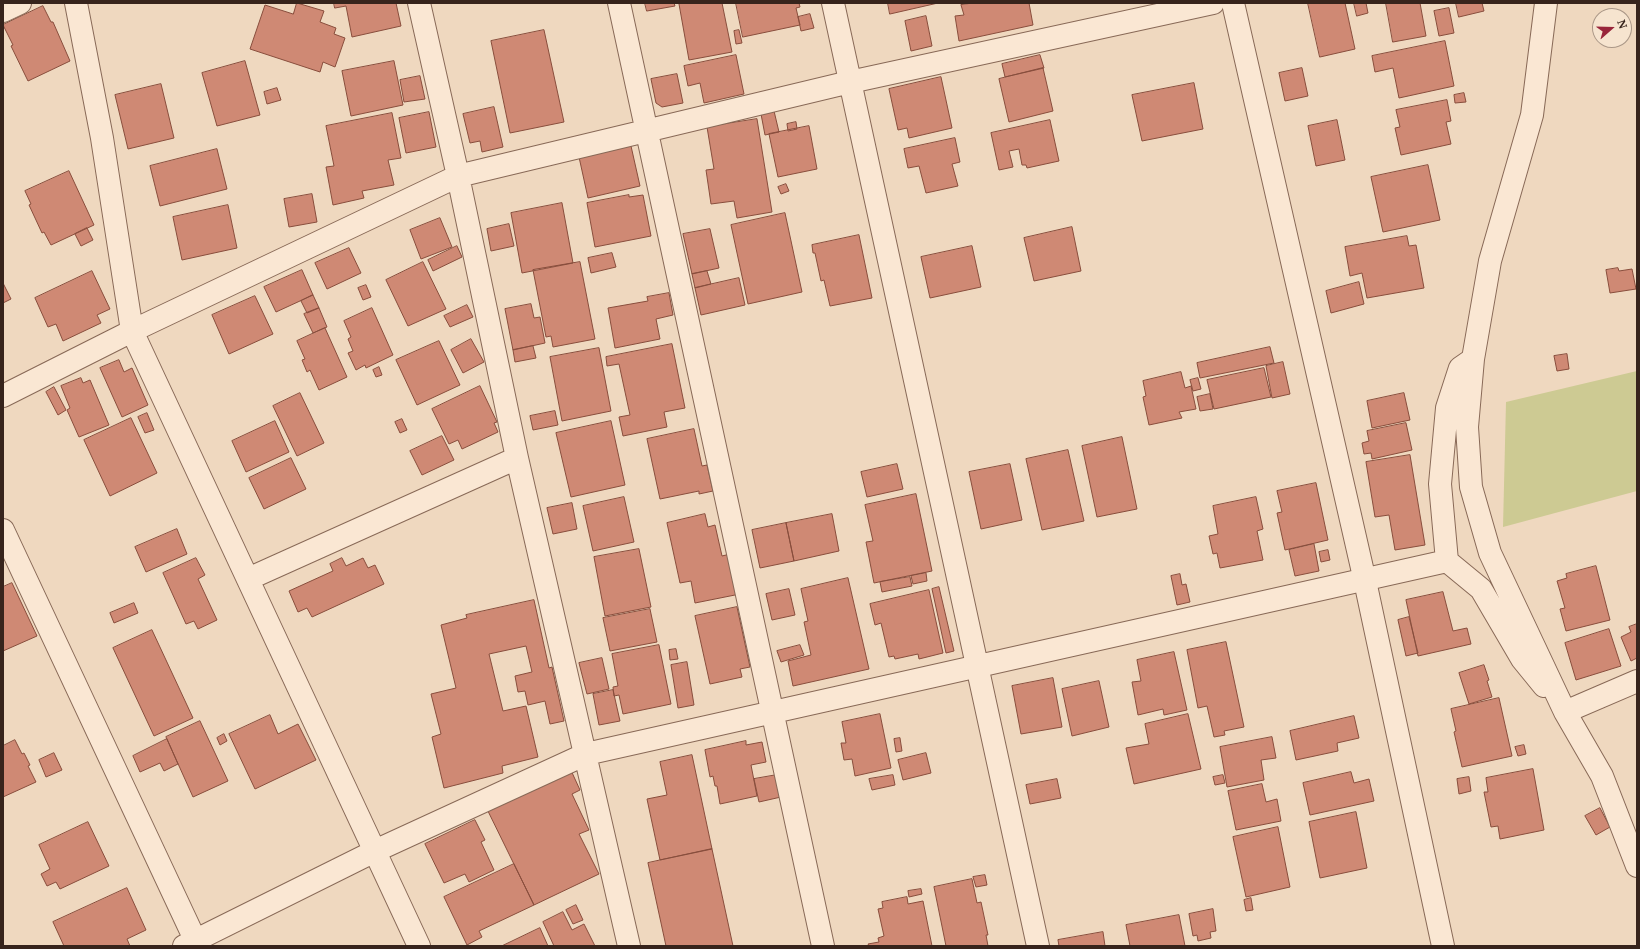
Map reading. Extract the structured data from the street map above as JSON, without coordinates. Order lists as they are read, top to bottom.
{
  "north": "right"
}
